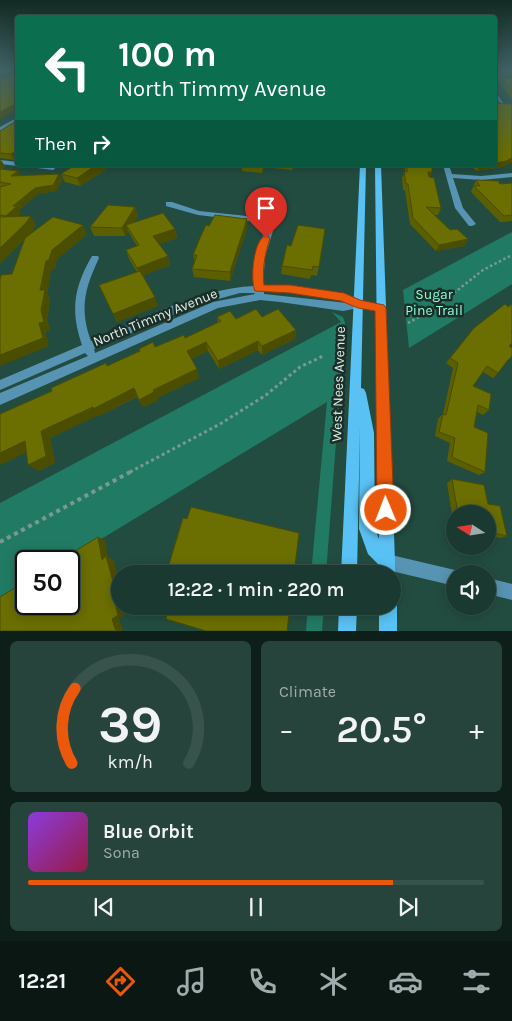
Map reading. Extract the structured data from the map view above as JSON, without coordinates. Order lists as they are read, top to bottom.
{
  "streets": {
    "main road": ["West Nees Avenue"],
    "street": ["North Timmy Avenue"]
  },
  "crossings": [
    ["North Timmy Avenue", "West Nees Avenue"]
  ],
  "parks": ["Sugar Pine Trail"],
  "north": "left",
  "page": {
    "turn": ["100 m", "North Timmy Avenue"],
    "then": "Then",
    "limit": "50",
    "trip": "12:22 · 1 min · 220 m",
    "tile": "Climate",
    "heat": ["−", "20.5°", "+"],
    "song": ["Blue Orbit", "Sona"],
    "tabs": "12:21",
    "gauge": ["39", "km/h"]
  }
}
